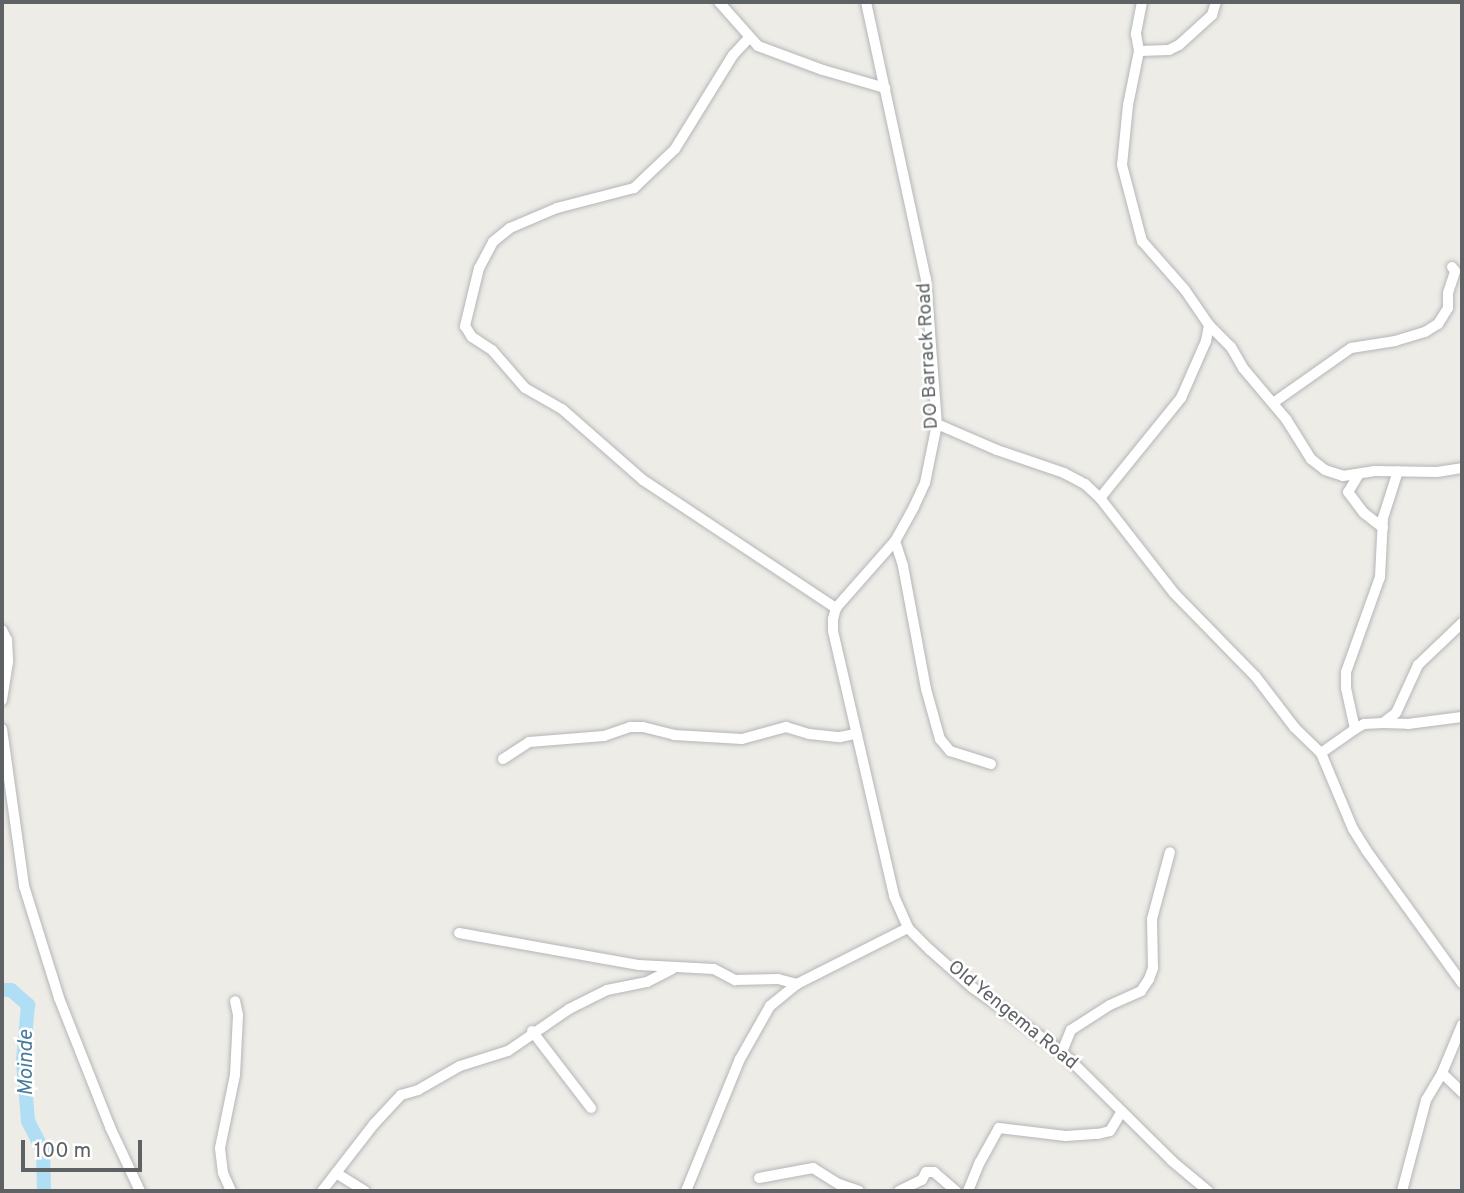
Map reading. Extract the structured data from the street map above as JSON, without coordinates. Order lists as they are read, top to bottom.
{
  "streets": {
    "street": ["DO Barrack Road", "Old Yengema Road"]
  },
  "water": ["Moinde"],
  "scale_bar": "100 m"
}
